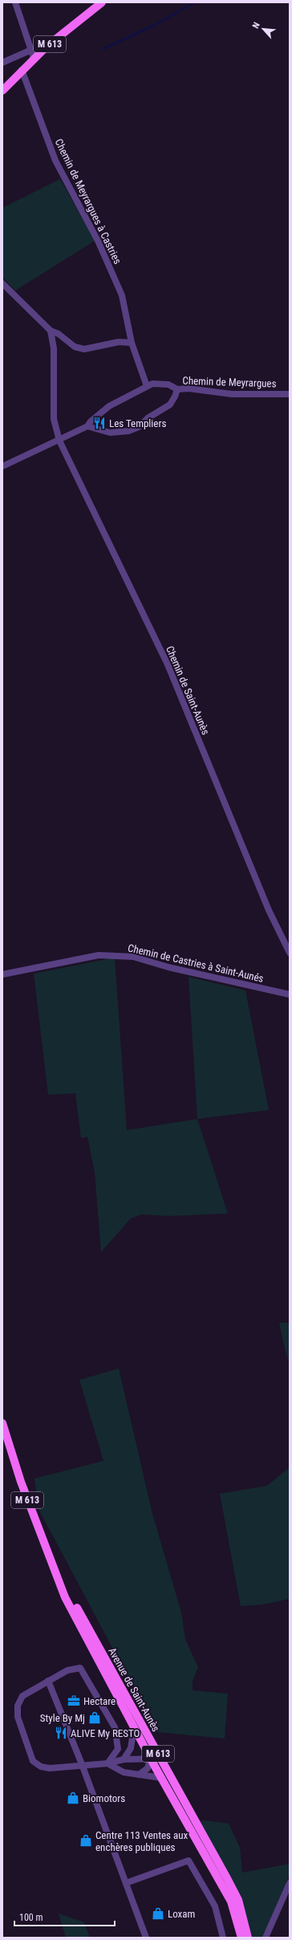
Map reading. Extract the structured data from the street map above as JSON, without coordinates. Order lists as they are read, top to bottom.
{
  "streets": {
    "main road": ["M 613", "Avenue de Saint-Aunès"],
    "street": [
      "Chemin de Meyrargues à Castries",
      "Chemin de Meyrargues",
      "Chemin de Saint-Aunès",
      "Chemin de Castries à Saint-Aunés"
    ]
  },
  "crossings": [
    ["M 613", "Chemin de Meyrargues à Castries"],
    ["Chemin de Meyrargues à Castries", "Chemin de Meyrargues"]
  ],
  "places": {
    "restaurant": ["Les Templiers", "ALIVE My RESTO"],
    "office": ["Hectare"],
    "shop": [
      "Style By Mj",
      "Biomotors",
      "Centre 113 Ventes aux enchères publiques",
      "Loxam"
    ]
  },
  "scale_bar": "100 m",
  "north": "top left"
}
